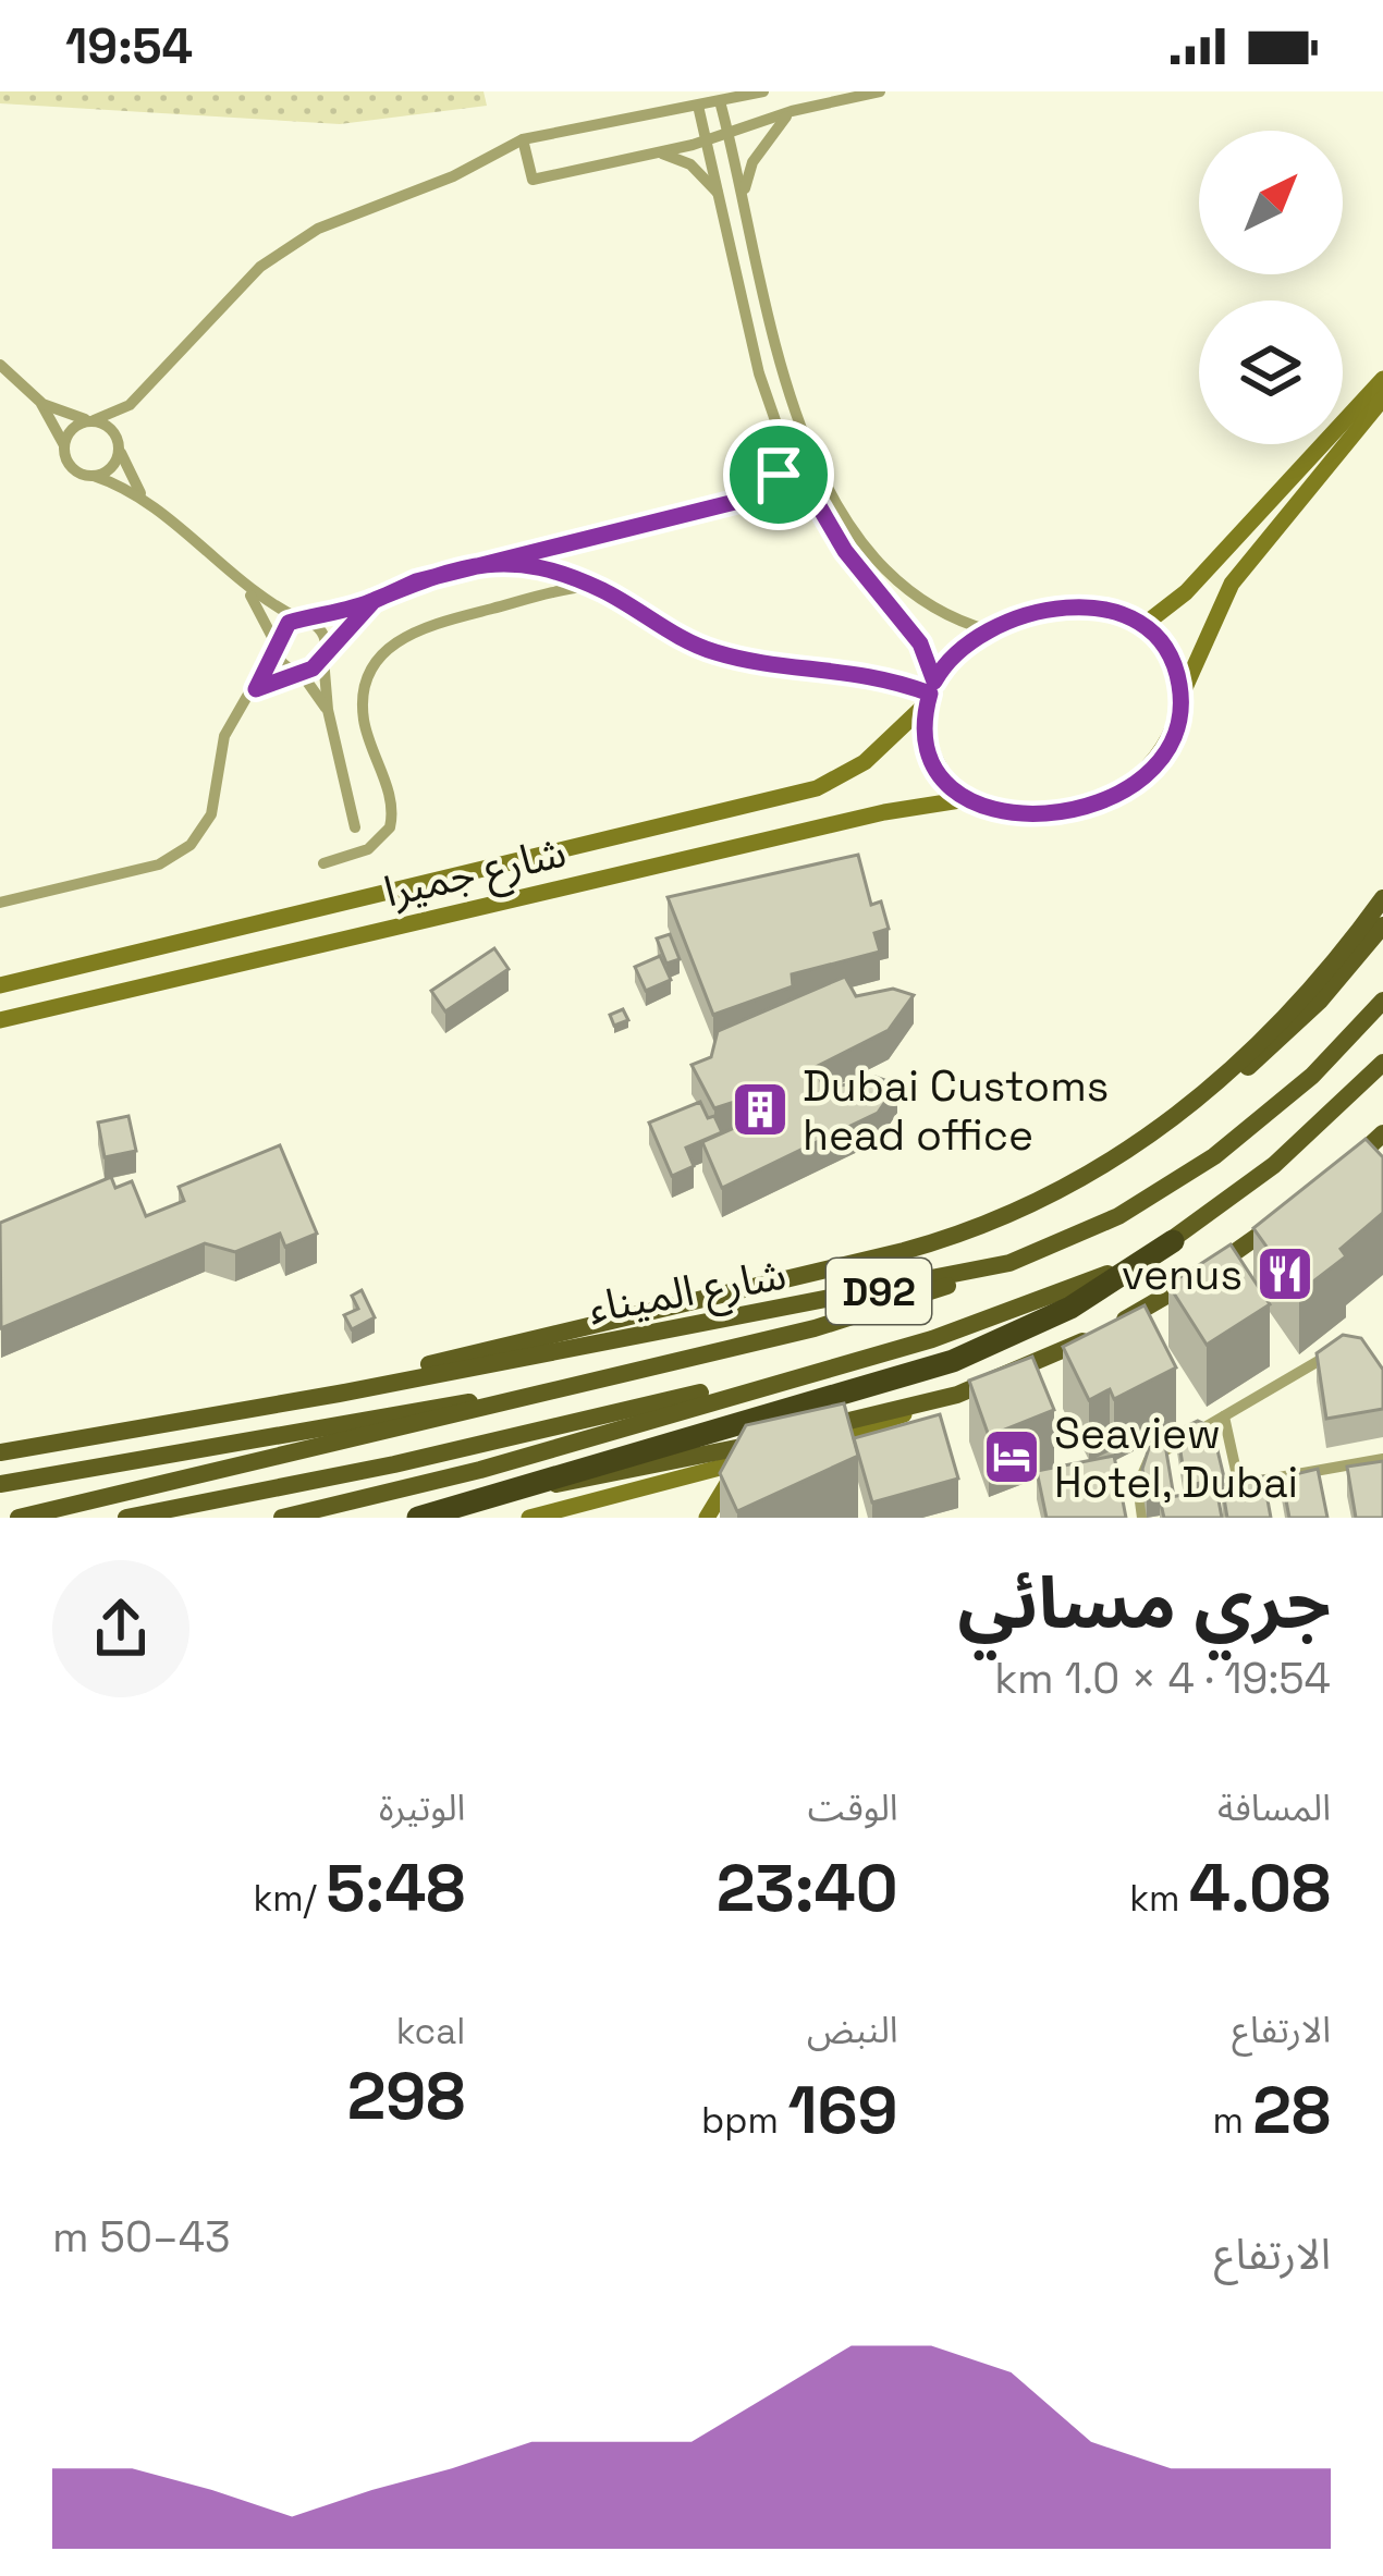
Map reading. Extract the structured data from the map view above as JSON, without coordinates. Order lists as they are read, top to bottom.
{
  "streets": {
    "main road": ["شارع الميناء", "D92"],
    "street": ["شارع جميرا"]
  },
  "places": {
    "building": ["Dubai Customs head office"],
    "restaurant": ["venus"],
    "hotel": ["Seaview Hotel, Dubai"]
  },
  "north": "top right",
  "page": {
    "status": "19:54",
    "heading": ["جري مسائي", "19:54 · 4 × 1.0 km"],
    "stats": [
      ["المسافة", "4.08 km"],
      ["الوقت", "23:40"],
      ["الوتيرة", "5:48 /km"],
      ["الارتفاع", "28 m"],
      ["النبض", "169 bpm"],
      ["kcal", "298"]
    ],
    "chart": ["الارتفاع", "43–50 m"]
  }
}
